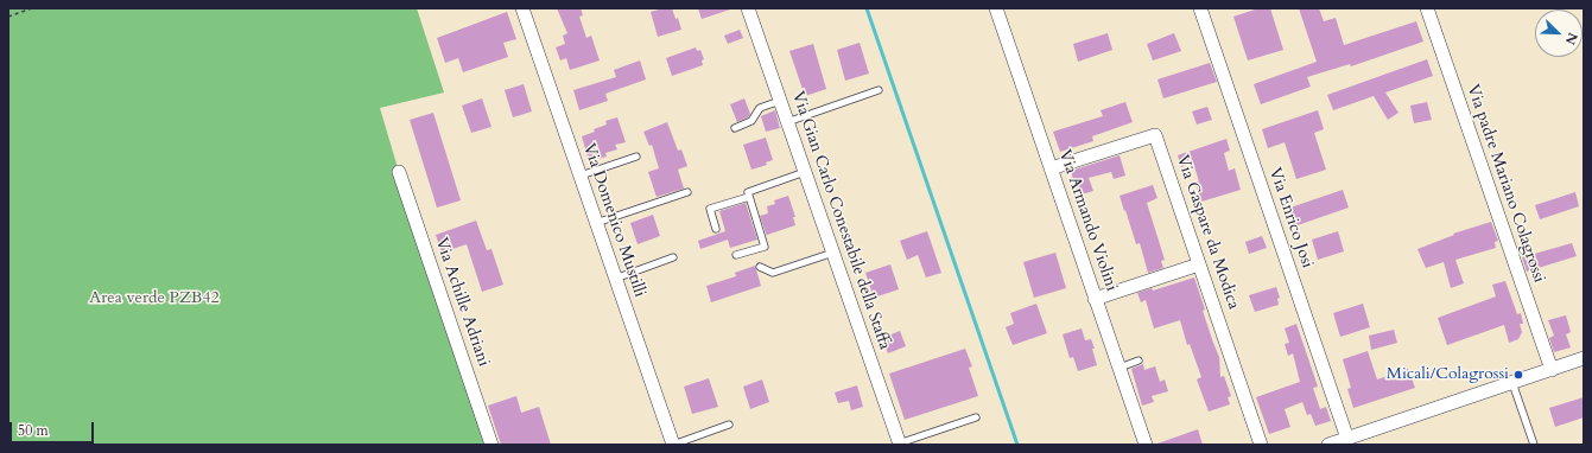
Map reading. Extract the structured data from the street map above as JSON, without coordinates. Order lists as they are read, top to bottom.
{
  "streets": {
    "street": [
      "Via padre Mariano Colagrossi",
      "Via Enrico Josi",
      "Via Domenico Mustilli",
      "Via Gian Carlo Conestabile della Staffa",
      "Via Armando Violini",
      "Via Gaspare da Modica",
      "Via Achille Adriani"
    ]
  },
  "crossings": [
    ["Via Armando Violini", "Via Gaspare da Modica"]
  ],
  "parks": ["Area verde PZB42"],
  "places": ["Micali/Colagrossi"],
  "scale_bar": "50 m",
  "north": "bottom right"
}
